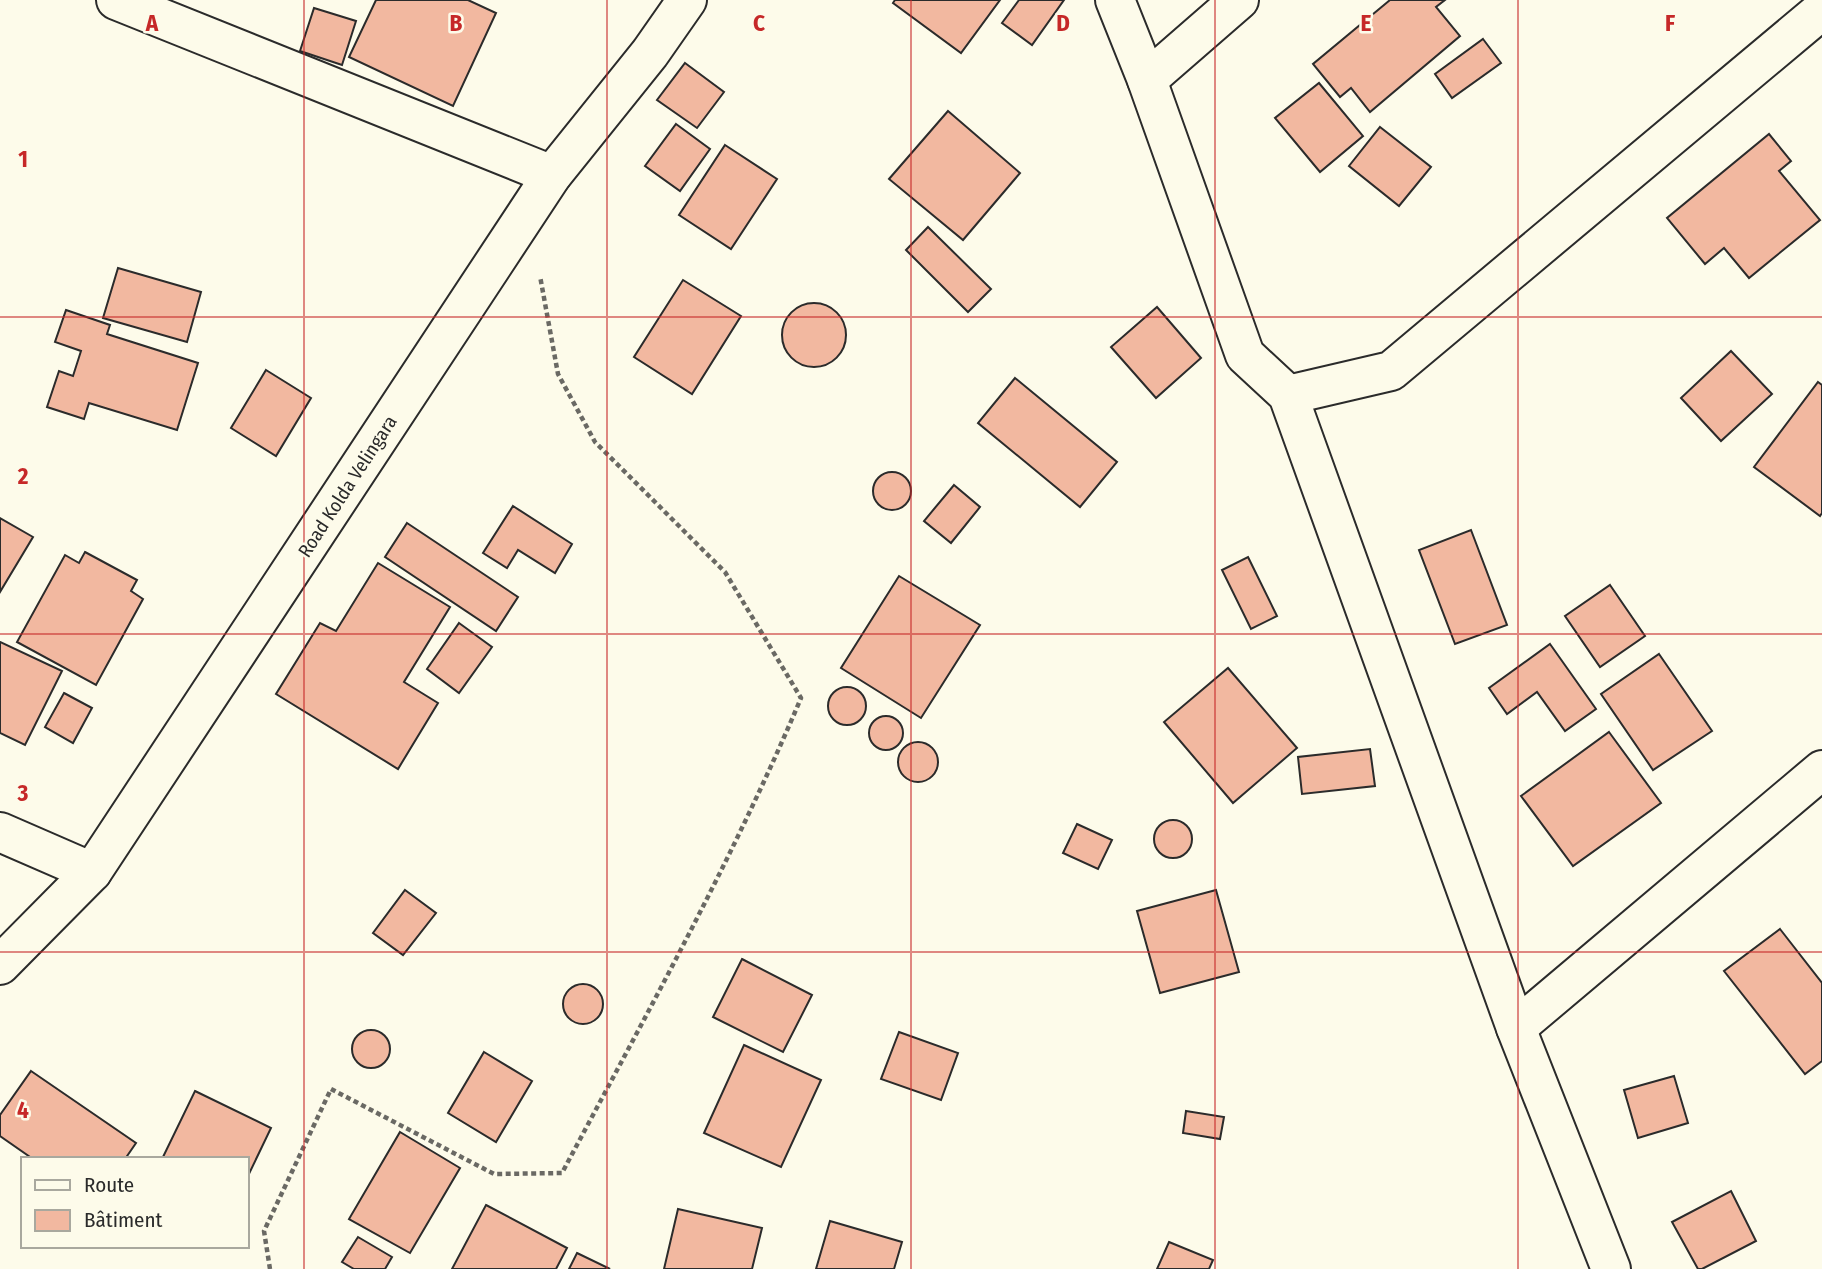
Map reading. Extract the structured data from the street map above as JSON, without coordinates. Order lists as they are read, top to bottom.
{
  "streets": {
    "main road": ["Road Kolda Velingara"]
  },
  "legend": ["Route", "Bâtiment"],
  "grid": {
    "columns": [
      "A",
      "B",
      "C",
      "D",
      "E",
      "F"
    ],
    "rows": [
      "1",
      "2",
      "3",
      "4"
    ]
  }
}
